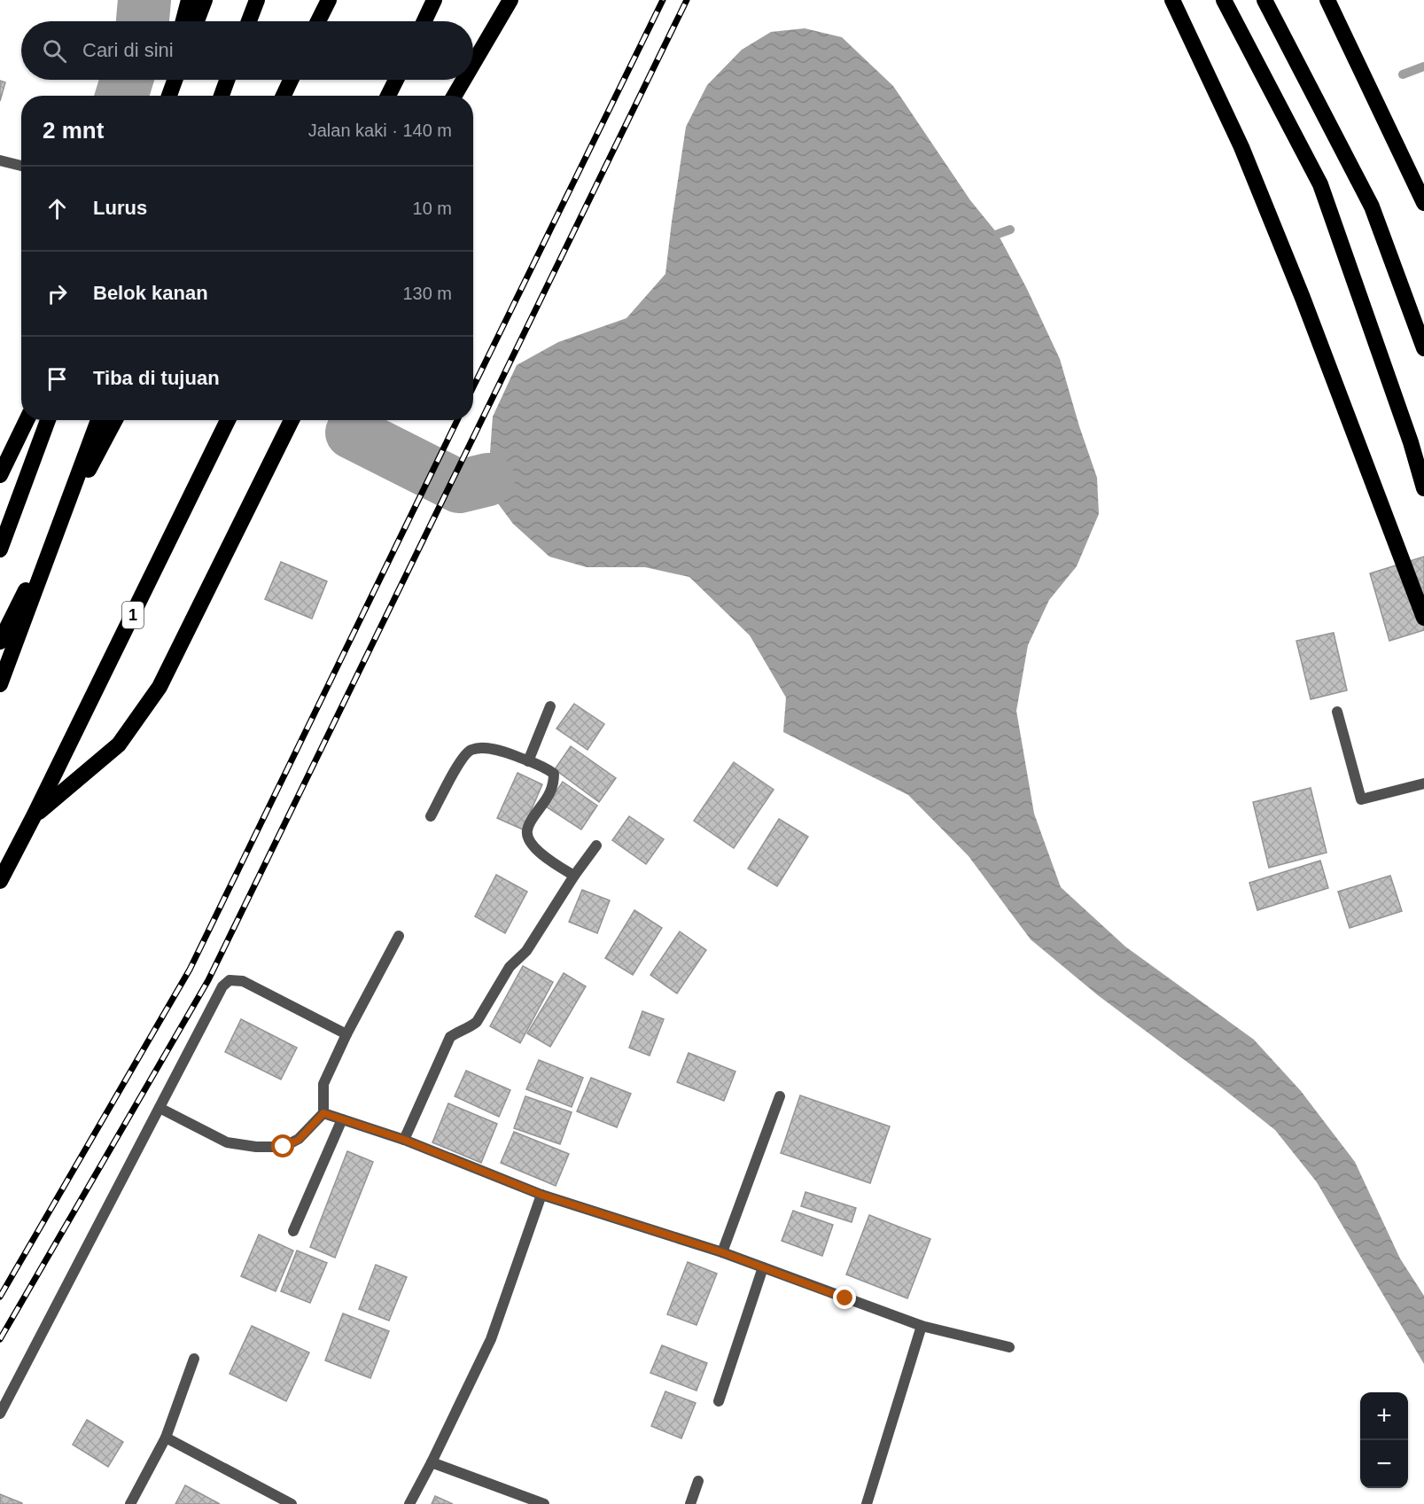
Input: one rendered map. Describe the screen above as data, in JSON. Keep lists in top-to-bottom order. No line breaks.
{"streets":{"highway":["1"]},"page":{"search":"Cari di sini","heading":["2 mnt","Jalan kaki · 140 m"],"list":[["Lurus","10 m"],["Belok kanan","130 m"],"Tiba di tujuan"],"map_buttons":["+","−"]}}
